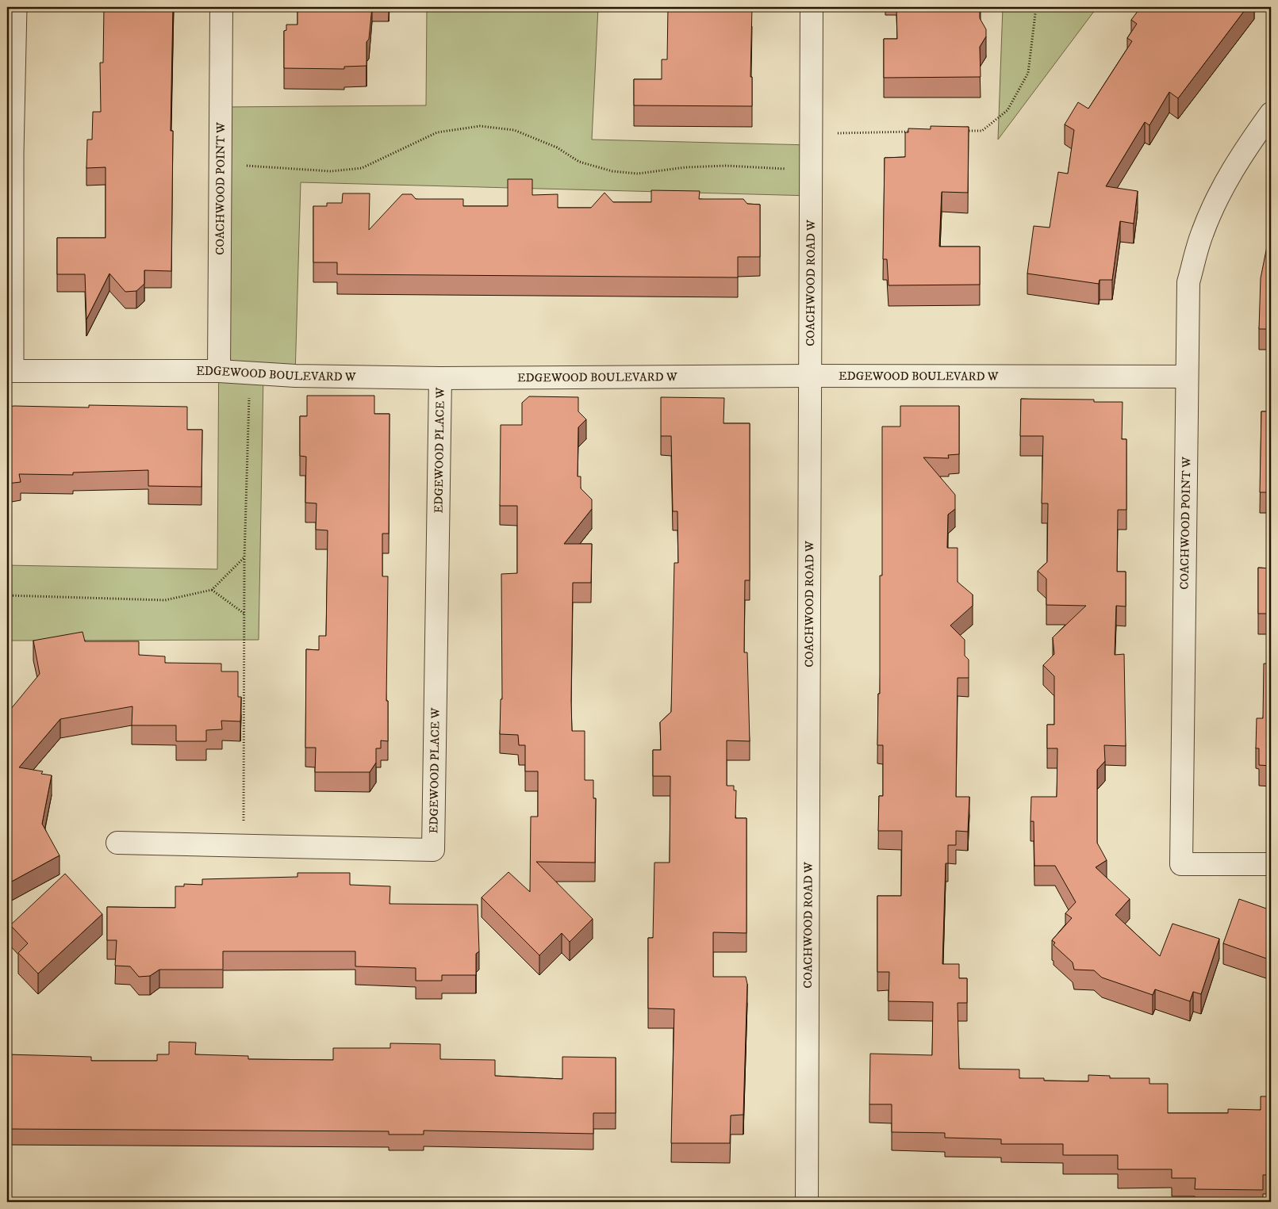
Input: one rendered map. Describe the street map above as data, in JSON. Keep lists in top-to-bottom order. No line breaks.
{"streets":{"street":["COACHWOOD POINT W","COACHWOOD ROAD W","EDGEWOOD BOULEVARD W","EDGEWOOD PLACE W"]},"crossings":[["COACHWOOD POINT W","EDGEWOOD BOULEVARD W"],["COACHWOOD ROAD W","EDGEWOOD BOULEVARD W"],["EDGEWOOD BOULEVARD W","EDGEWOOD PLACE W"]]}
